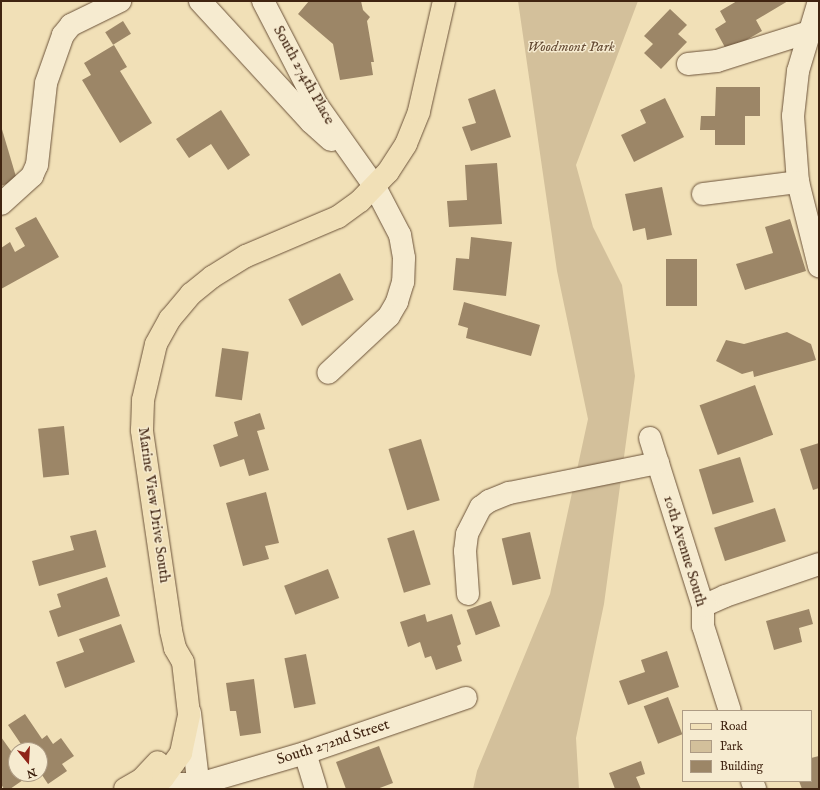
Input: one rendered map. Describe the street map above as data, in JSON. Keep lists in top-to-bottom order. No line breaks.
{"streets":{"main road":["Marine View Drive South"],"street":["South 274th Place","10th Avenue South","South 272nd Street"]},"crossings":[["South 274th Place","Marine View Drive South"]],"parks":["Woodmont Park"],"legend":["Road","Park","Building"],"north":"bottom"}
